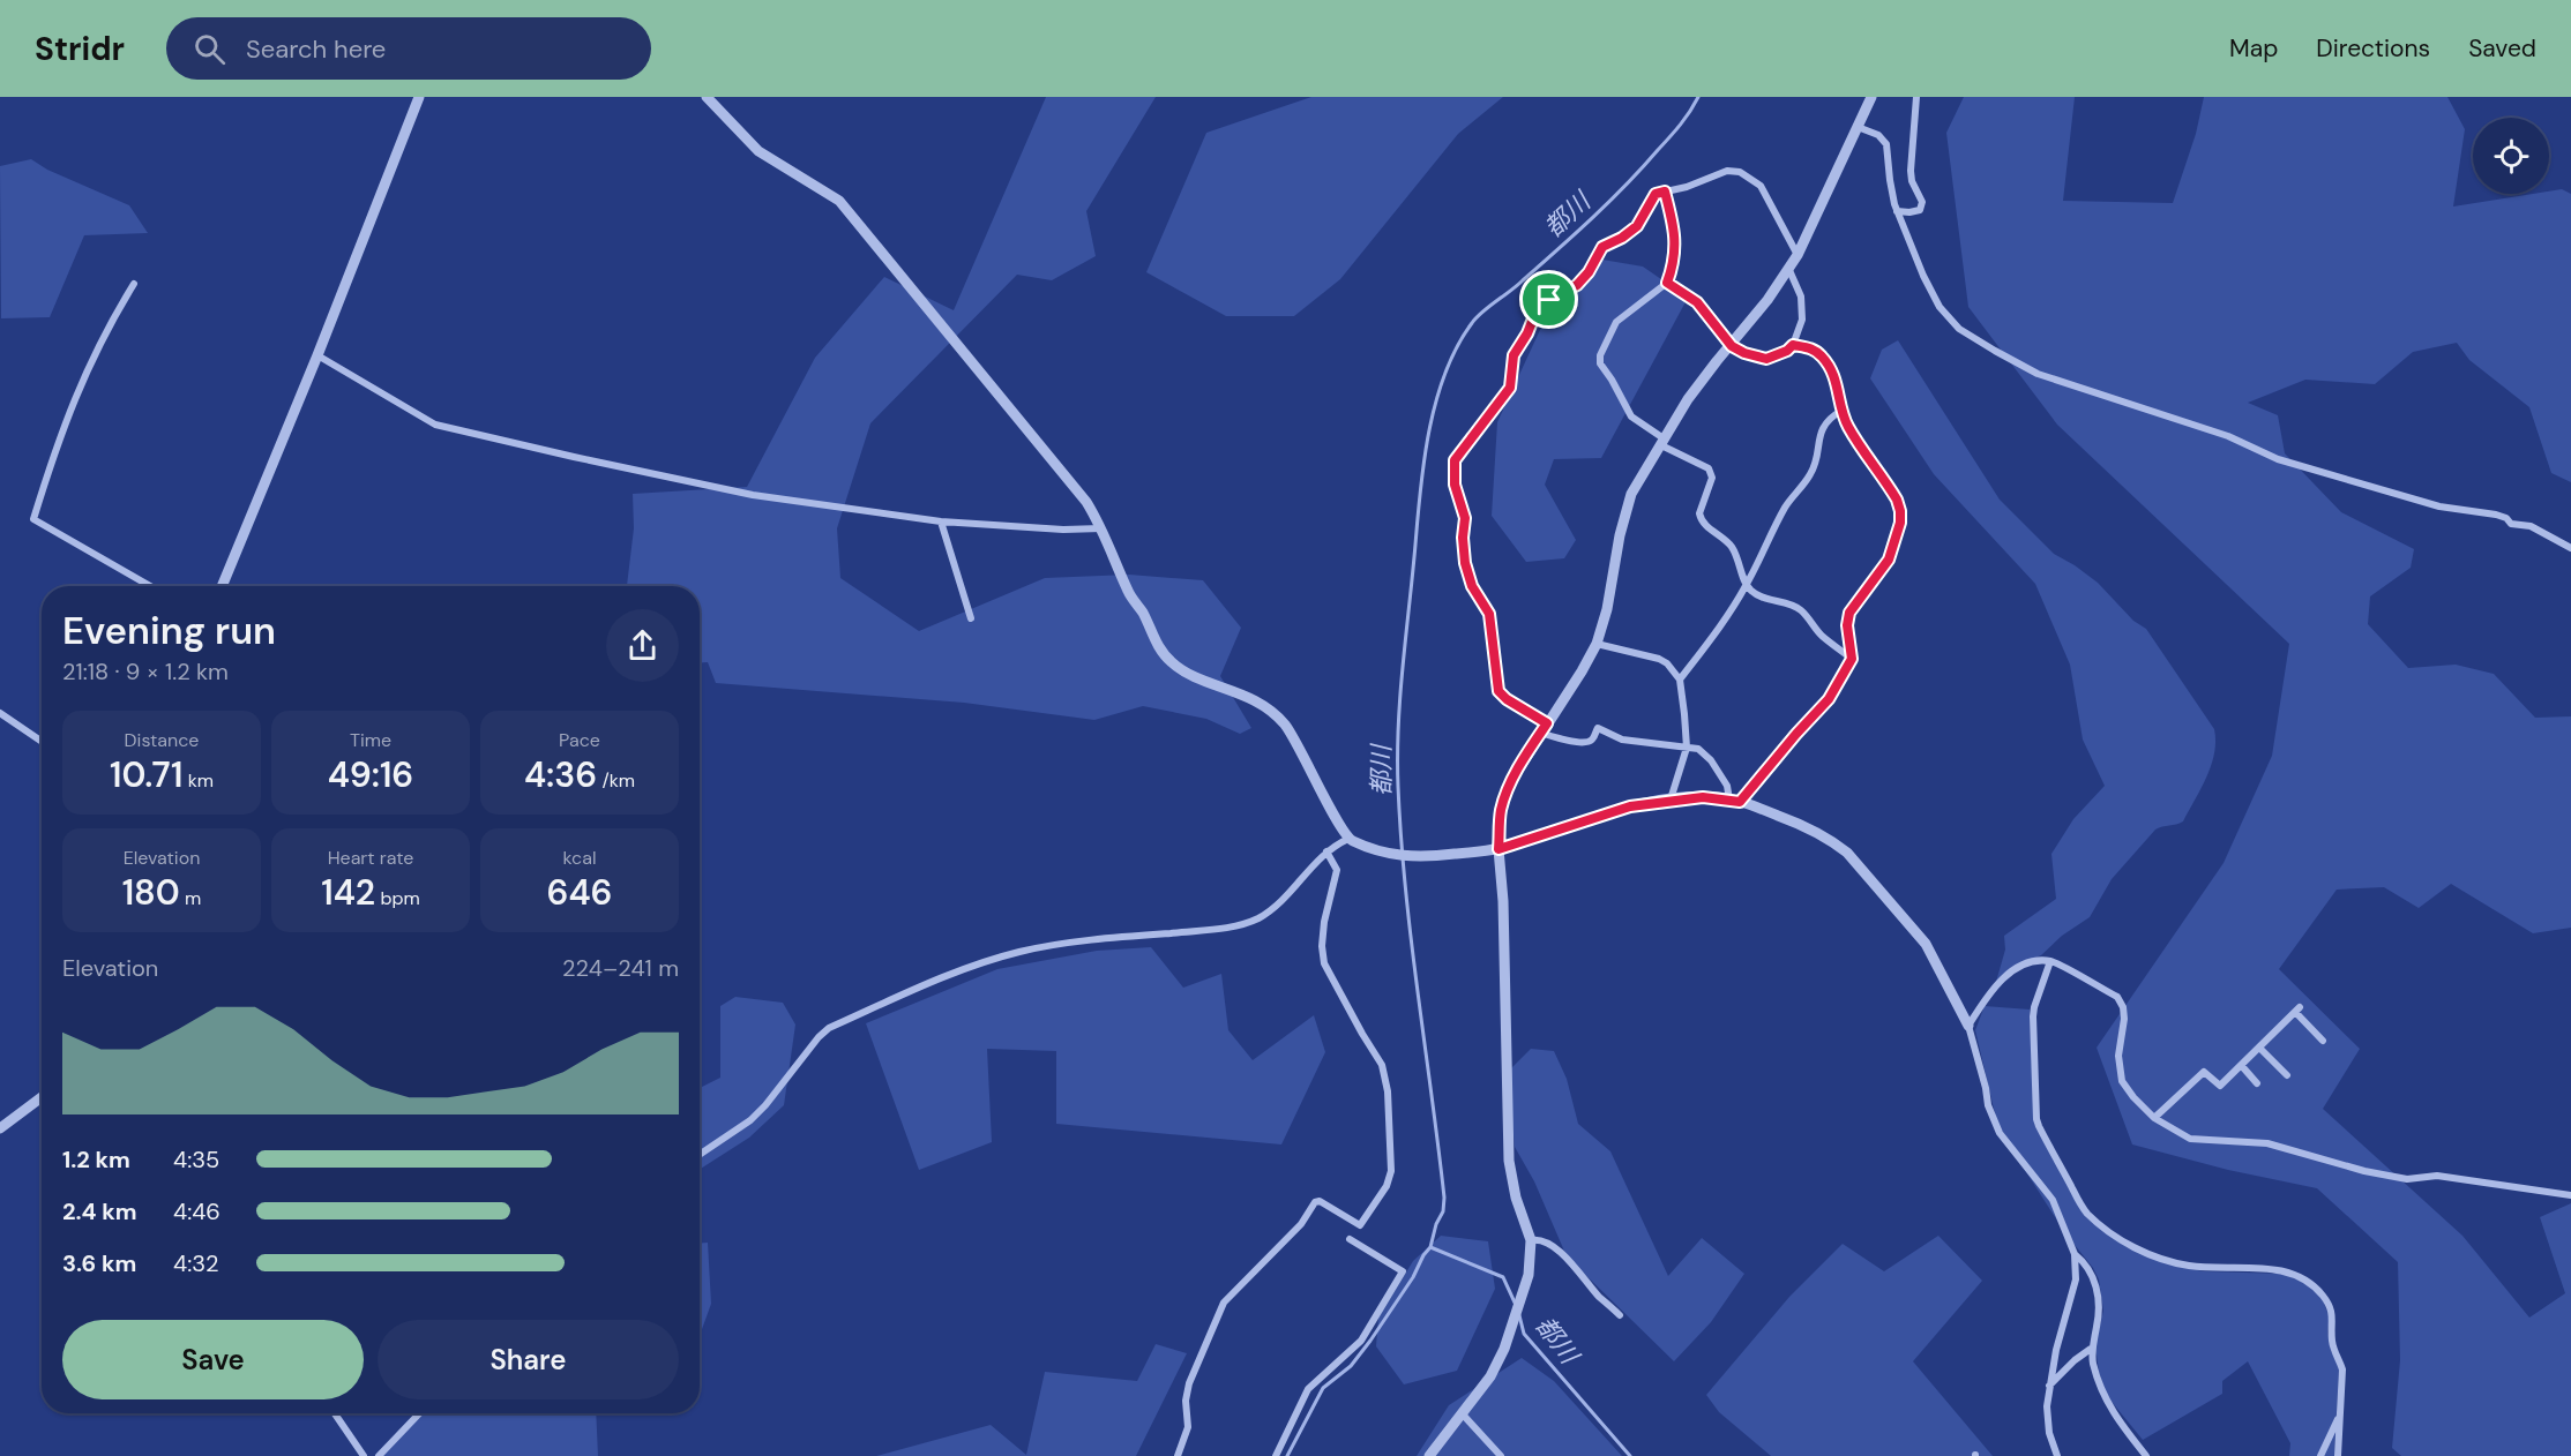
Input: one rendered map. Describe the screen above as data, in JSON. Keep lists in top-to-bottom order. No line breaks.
{"water":["都川"],"page":{"header":"Stridr","search":"Search here","nav":["Map","Directions","Saved"],"heading":["Evening run","21:18 · 9 × 1.2 km"],"stats":[["Distance","10.71 km"],["Time","49:16"],["Pace","4:36 /km"],["Elevation","180 m"],["Heart rate","142 bpm"],["kcal","646"]],"chart":["Elevation","224–241 m"],"list":[{"name":"1.2 km","note":"4:35"},{"name":"2.4 km","note":"4:46"},{"name":"3.6 km","note":"4:32"}],"buttons":["Save","Share"]}}
